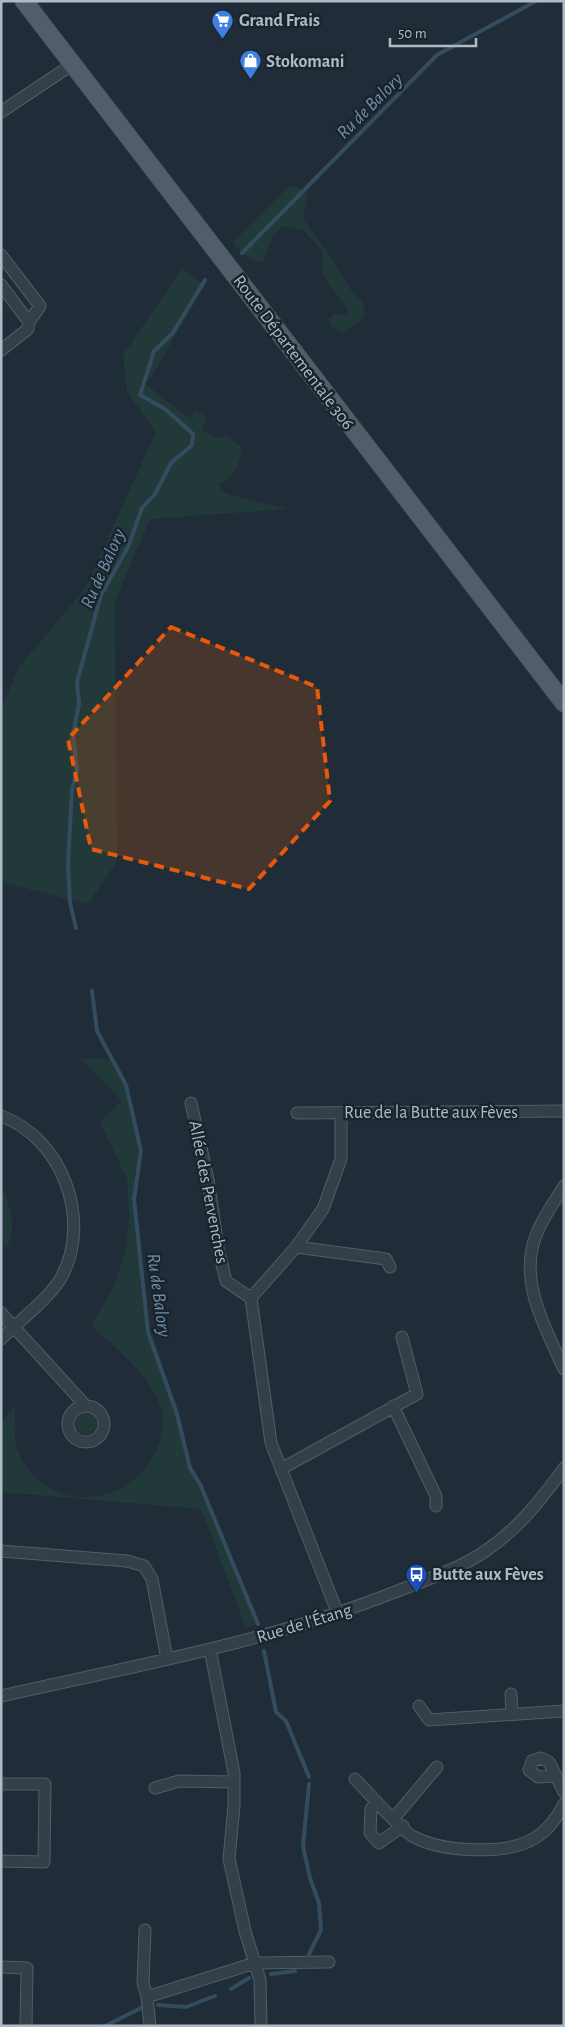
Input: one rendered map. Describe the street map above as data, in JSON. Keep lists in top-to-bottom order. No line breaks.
{"streets":{"main road":["Route Départementale 306"],"street":["Rue de la Butte aux Fèves","Allée des Pervenches","Rue de l'Étang"]},"water":["Ru de Balory"],"places":{"supermarket":["Grand Frais"],"shop":["Stokomani"],"bus stop":["Butte aux Fèves"]},"scale_bar":"50 m"}
